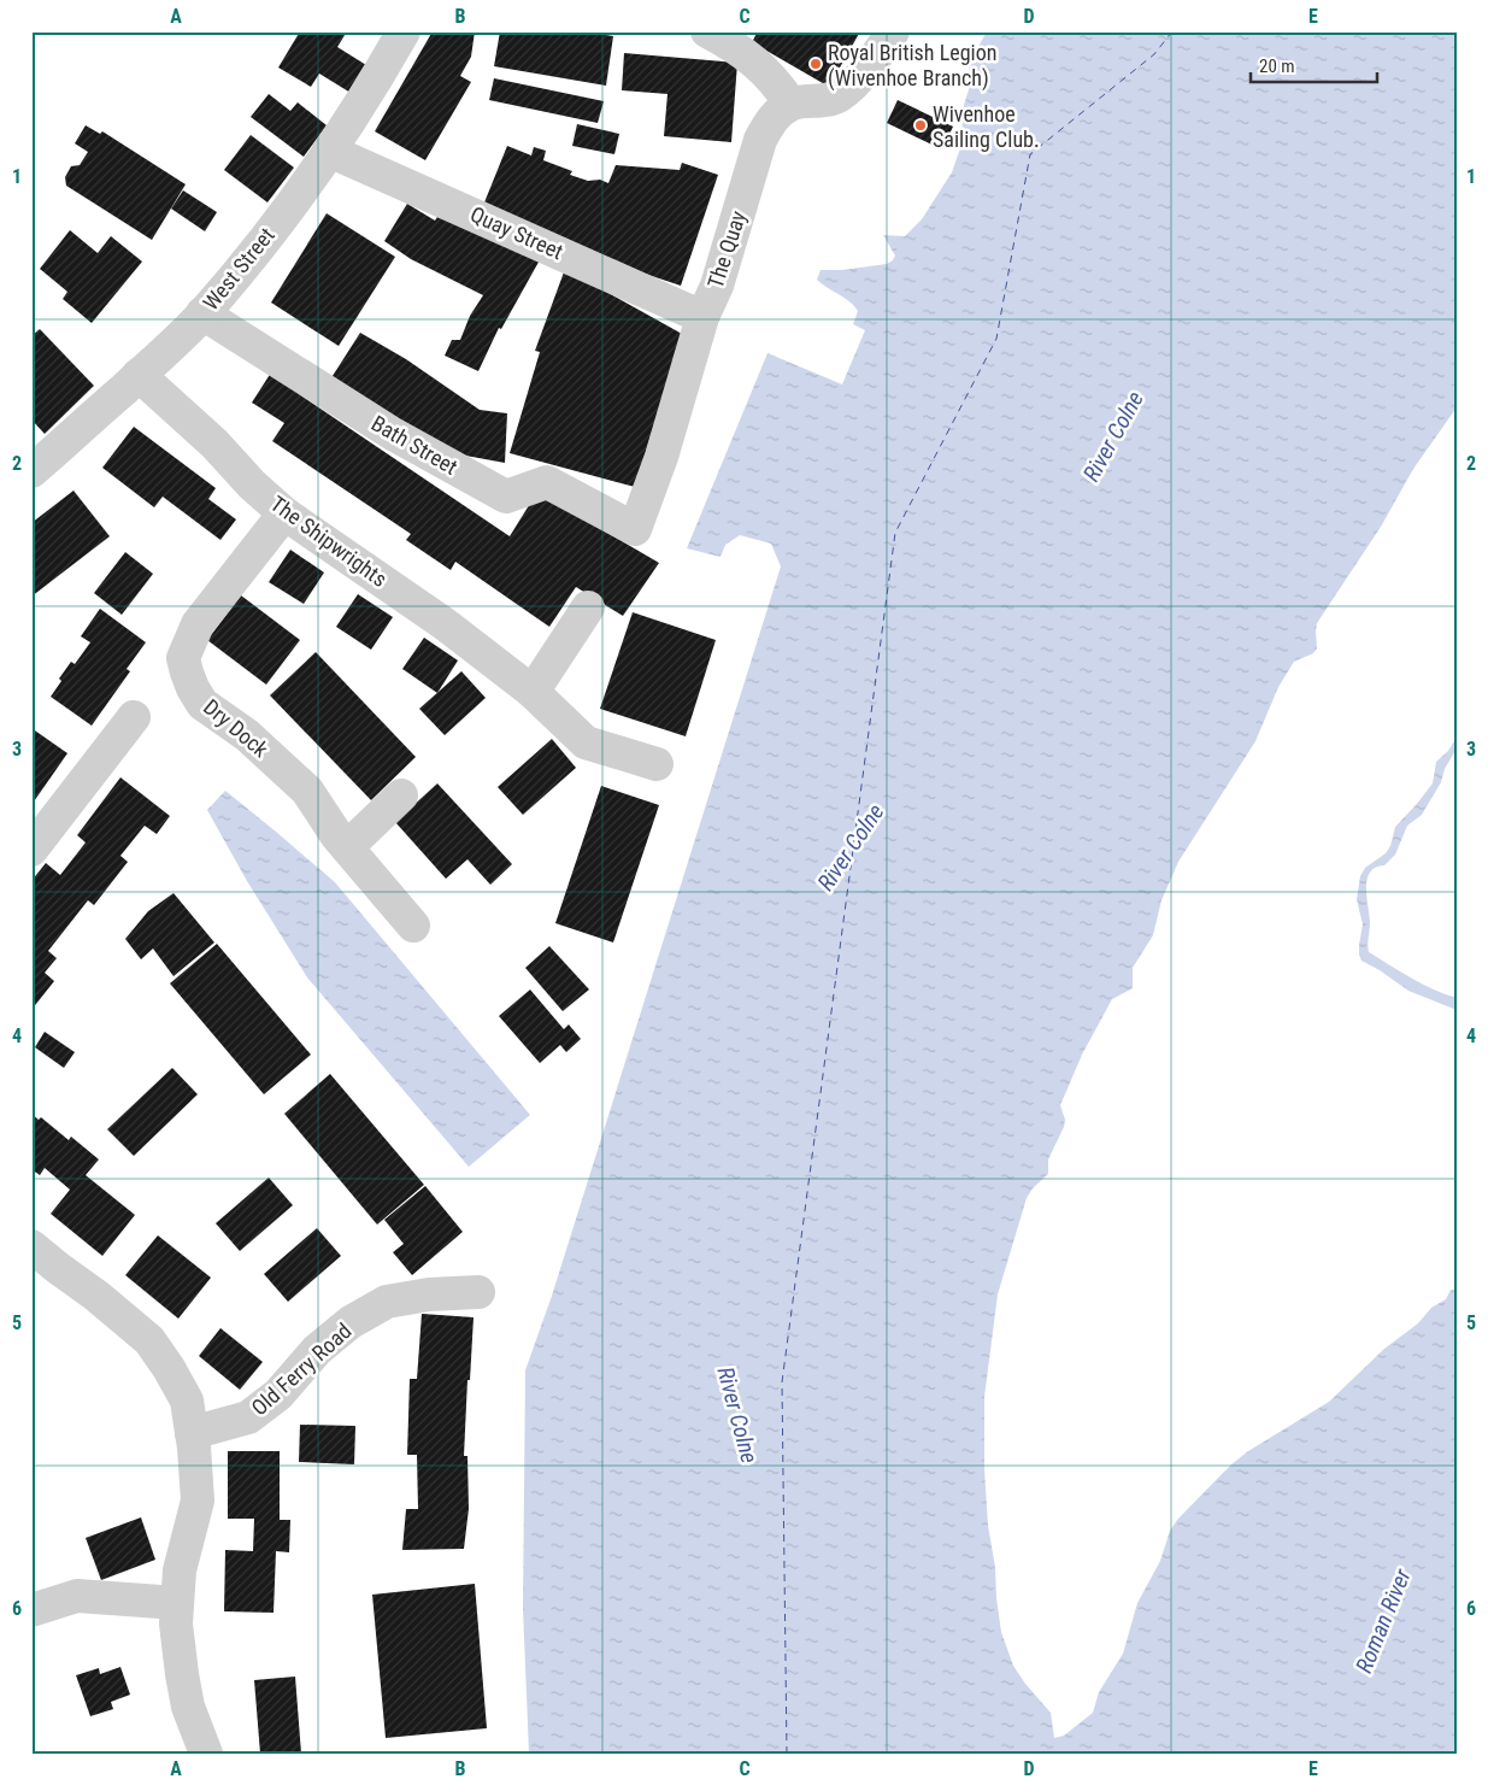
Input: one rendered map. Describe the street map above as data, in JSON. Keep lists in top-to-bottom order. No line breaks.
{"streets":{"street":["Quay Street","The Quay","West Street","Bath Street","The Shipwrights","Dry Dock","Old Ferry Road"]},"crossings":[["Quay Street","The Quay"],["Quay Street","West Street"],["The Quay","Bath Street"],["West Street","Bath Street"],["West Street","The Shipwrights"],["The Shipwrights","Dry Dock"]],"water":["River Colne","Roman River"],"places":["Royal British Legion (Wivenhoe Branch)","Wivenhoe Sailing Club."],"scale_bar":"20 m","grid":{"columns":["A","B","C","D","E"],"rows":["1","2","3","4","5","6"]}}
